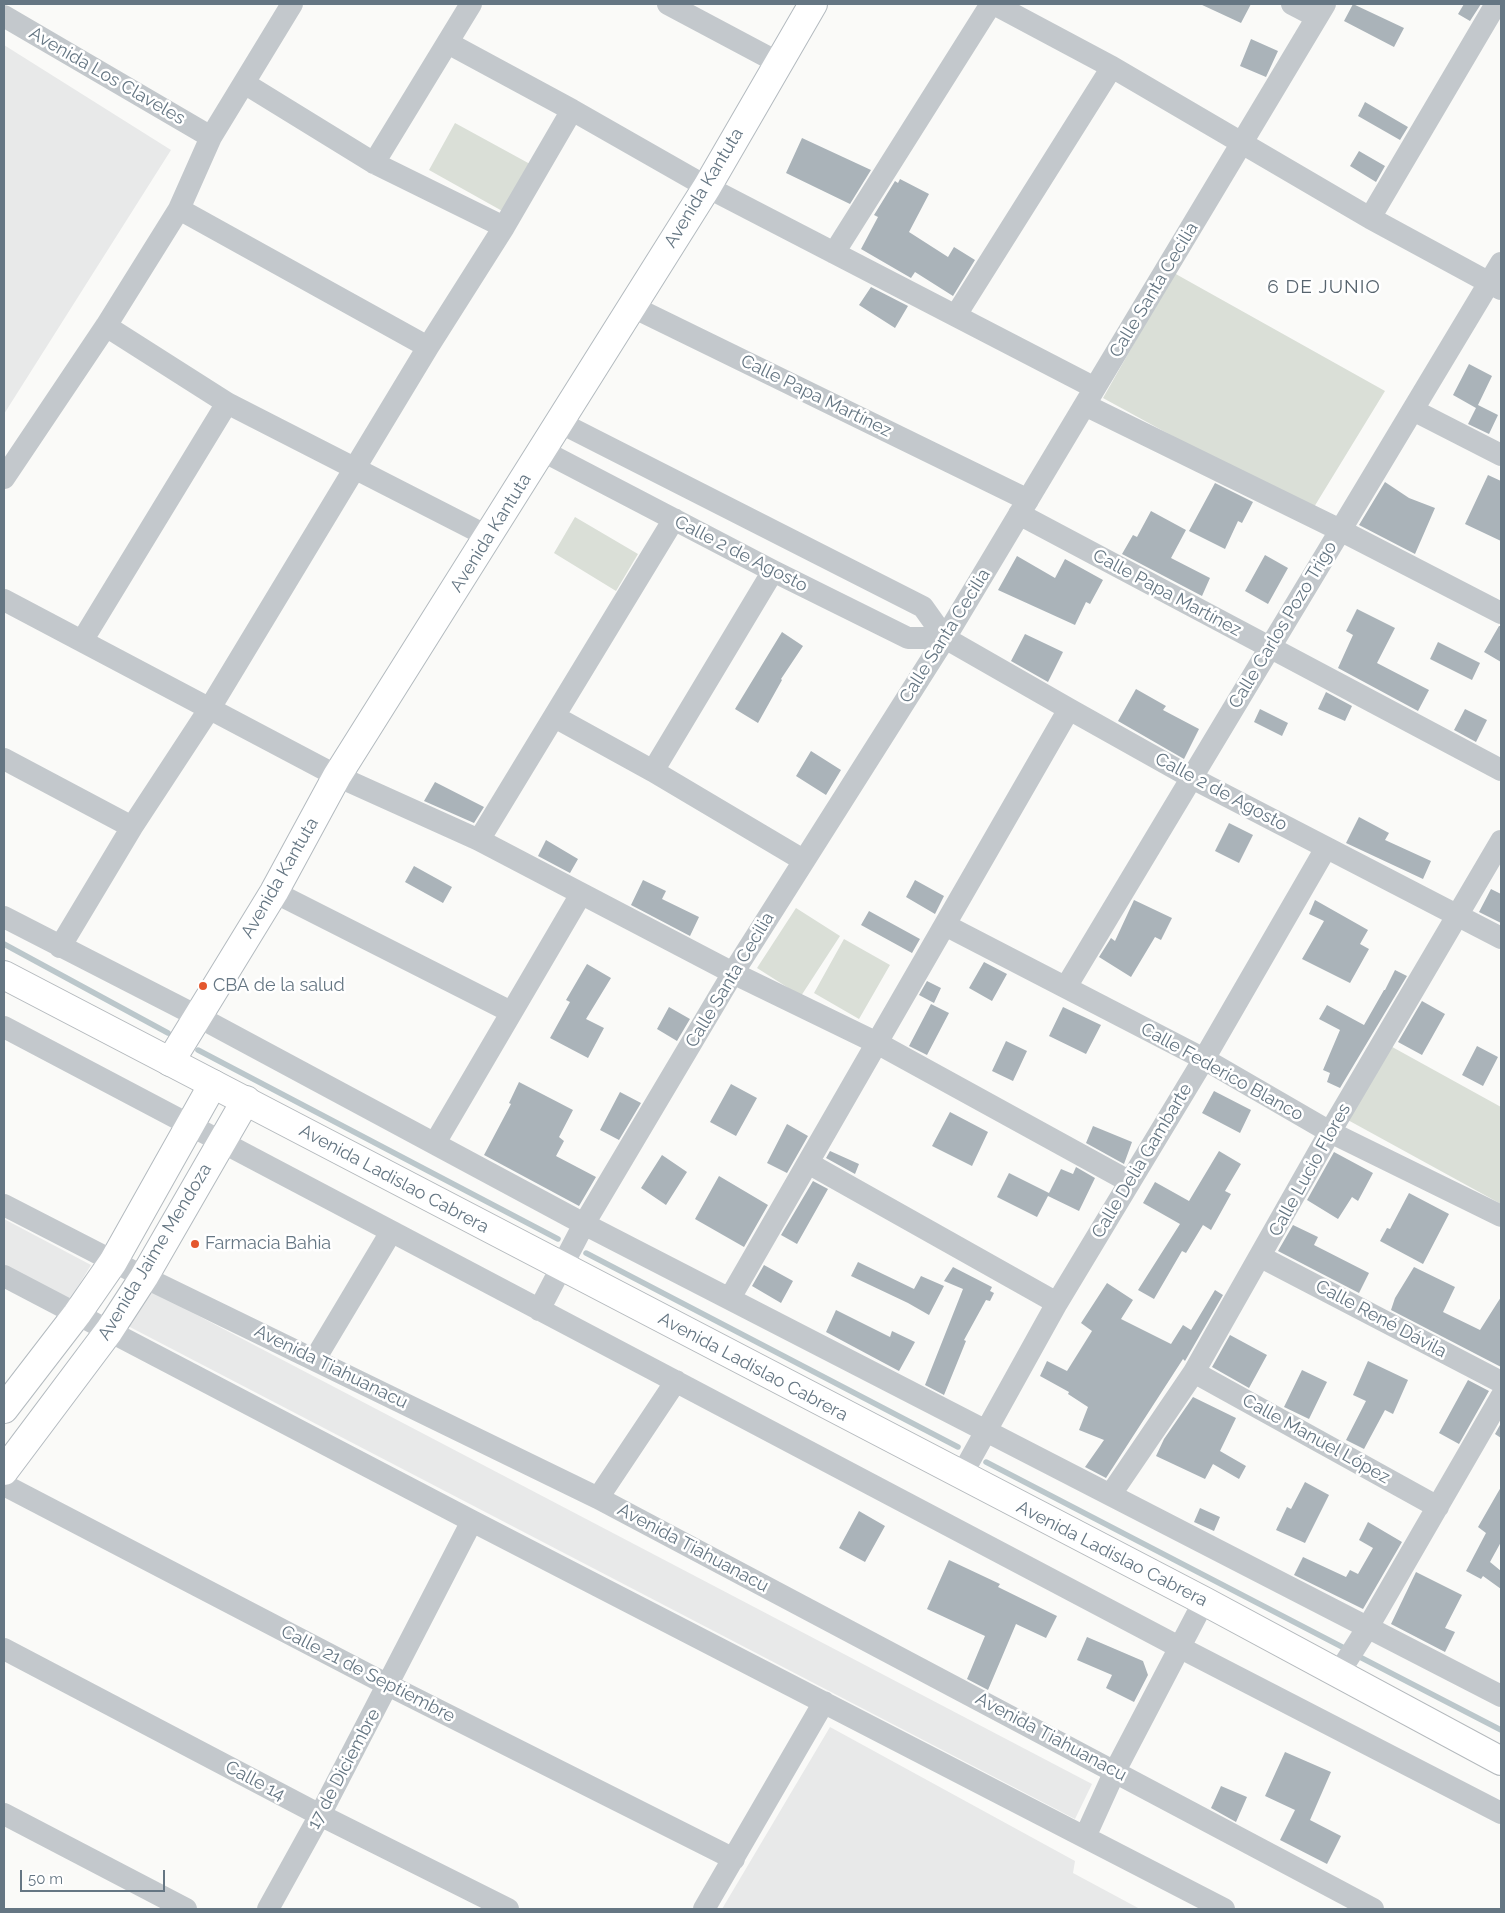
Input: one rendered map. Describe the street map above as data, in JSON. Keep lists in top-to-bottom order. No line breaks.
{"streets":{"main road":["Avenida Kantuta","Avenida Ladislao Cabrera","Avenida Jaime Mendoza"],"street":["Avenida Los Claveles","Calle Santa Cecilia","Calle Papa Martínez","Calle 2 de Agosto","Calle Carlos Pozo Trigo","Calle Federico Blanco","Calle Delia Gambarte","Calle Lucio Flores","Calle René Dávila","Avenida Tiahuanacu","Calle Manuel López","Calle 21 de Septiembre","17 de Diciembre","Calle 14"]},"crossings":[["Avenida Kantuta","Calle Papa Martínez"],["Avenida Kantuta","Calle 2 de Agosto"],["Avenida Kantuta","Avenida Ladislao Cabrera"],["Calle Santa Cecilia","Calle Papa Martínez"],["Calle Santa Cecilia","Calle 2 de Agosto"],["Calle Santa Cecilia","Avenida Ladislao Cabrera"],["Calle Papa Martínez","Calle Carlos Pozo Trigo"],["Calle 2 de Agosto","Calle Carlos Pozo Trigo"],["Calle 2 de Agosto","Calle Delia Gambarte"],["Calle 2 de Agosto","Calle Lucio Flores"],["Calle Carlos Pozo Trigo","Calle Federico Blanco"],["Calle Federico Blanco","Calle Delia Gambarte"],["Calle Federico Blanco","Calle Lucio Flores"],["Calle Delia Gambarte","Avenida Ladislao Cabrera"],["Calle Lucio Flores","Calle René Dávila"],["Calle Lucio Flores","Calle Manuel López"],["Avenida Ladislao Cabrera","Avenida Jaime Mendoza"],["Avenida Jaime Mendoza","Avenida Tiahuanacu"],["Calle 21 de Septiembre","17 de Diciembre"],["17 de Diciembre","Calle 14"]],"districts":["6 DE JUNIO"],"places":["CBA de la salud","Farmacia Bahia"],"scale_bar":"50 m"}
